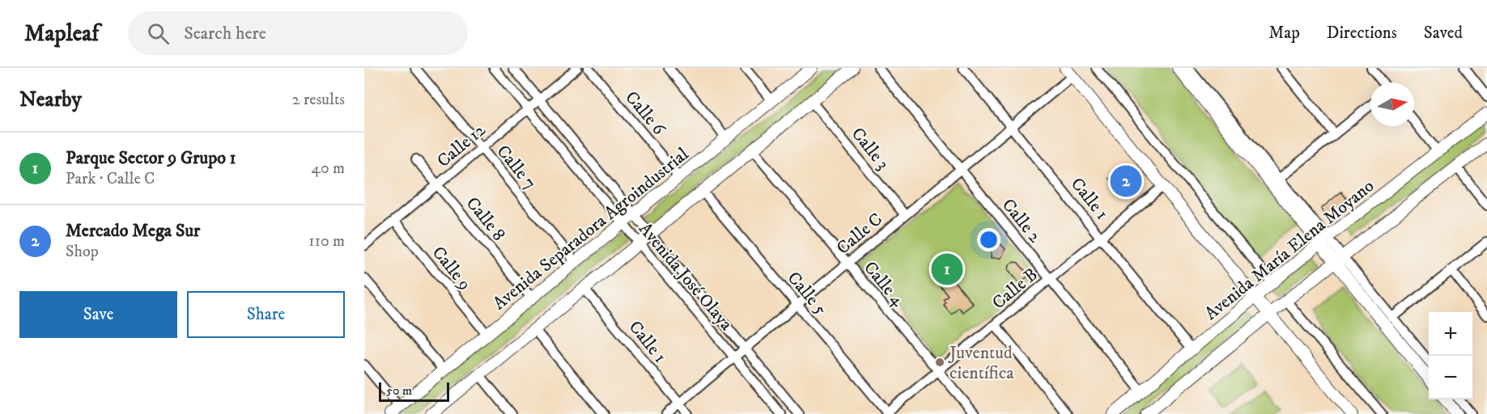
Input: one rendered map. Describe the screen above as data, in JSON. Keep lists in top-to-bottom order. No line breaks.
{"streets":{"street":["Calle 6","Calle 12","Calle 3","Calle 7","Calle 1","Calle 8","Calle 2","Avenida Separadora Agroindustrial","Calle C","Avenida María Elena Moyano","Calle 9","Avenida José Olaya","Calle 4","Calle B","Calle 5"]},"crossings":[["Calle 6","Avenida Separadora Agroindustrial"],["Calle 12","Calle 7"],["Calle 12","Calle 8"],["Calle 12","Calle 9"],["Calle 12","Avenida José Olaya"],["Calle 3","Calle C"],["Calle 7","Avenida Separadora Agroindustrial"],["Calle 1","Calle C"],["Calle 1","Avenida María Elena Moyano"],["Calle 1","Calle B"],["Calle 8","Avenida Separadora Agroindustrial"],["Calle 2","Calle C"],["Calle 2","Avenida María Elena Moyano"],["Calle 2","Calle B"],["Avenida Separadora Agroindustrial","Calle 9"],["Avenida Separadora Agroindustrial","Avenida José Olaya"],["Calle C","Avenida José Olaya"],["Calle C","Calle 4"],["Calle C","Calle 5"],["Calle 4","Calle B"],["Calle B","Calle 5"]],"places":["Juventud científica"],"scale_bar":"50 m","north":"right","page":{"header":"Mapleaf","search":"Search here","nav":["Map","Directions","Saved"],"heading":["Nearby","2 results"],"list":[{"mark":"1","name":"Parque Sector 9 Grupo 1","note":"Park · Calle C","value":"40 m"},{"mark":"2","name":"Mercado Mega Sur","note":"Shop","value":"110 m"}],"pins":["2","1"],"buttons":["Save","Share"],"map_buttons":["+","−"],"scale":"50 m"}}
